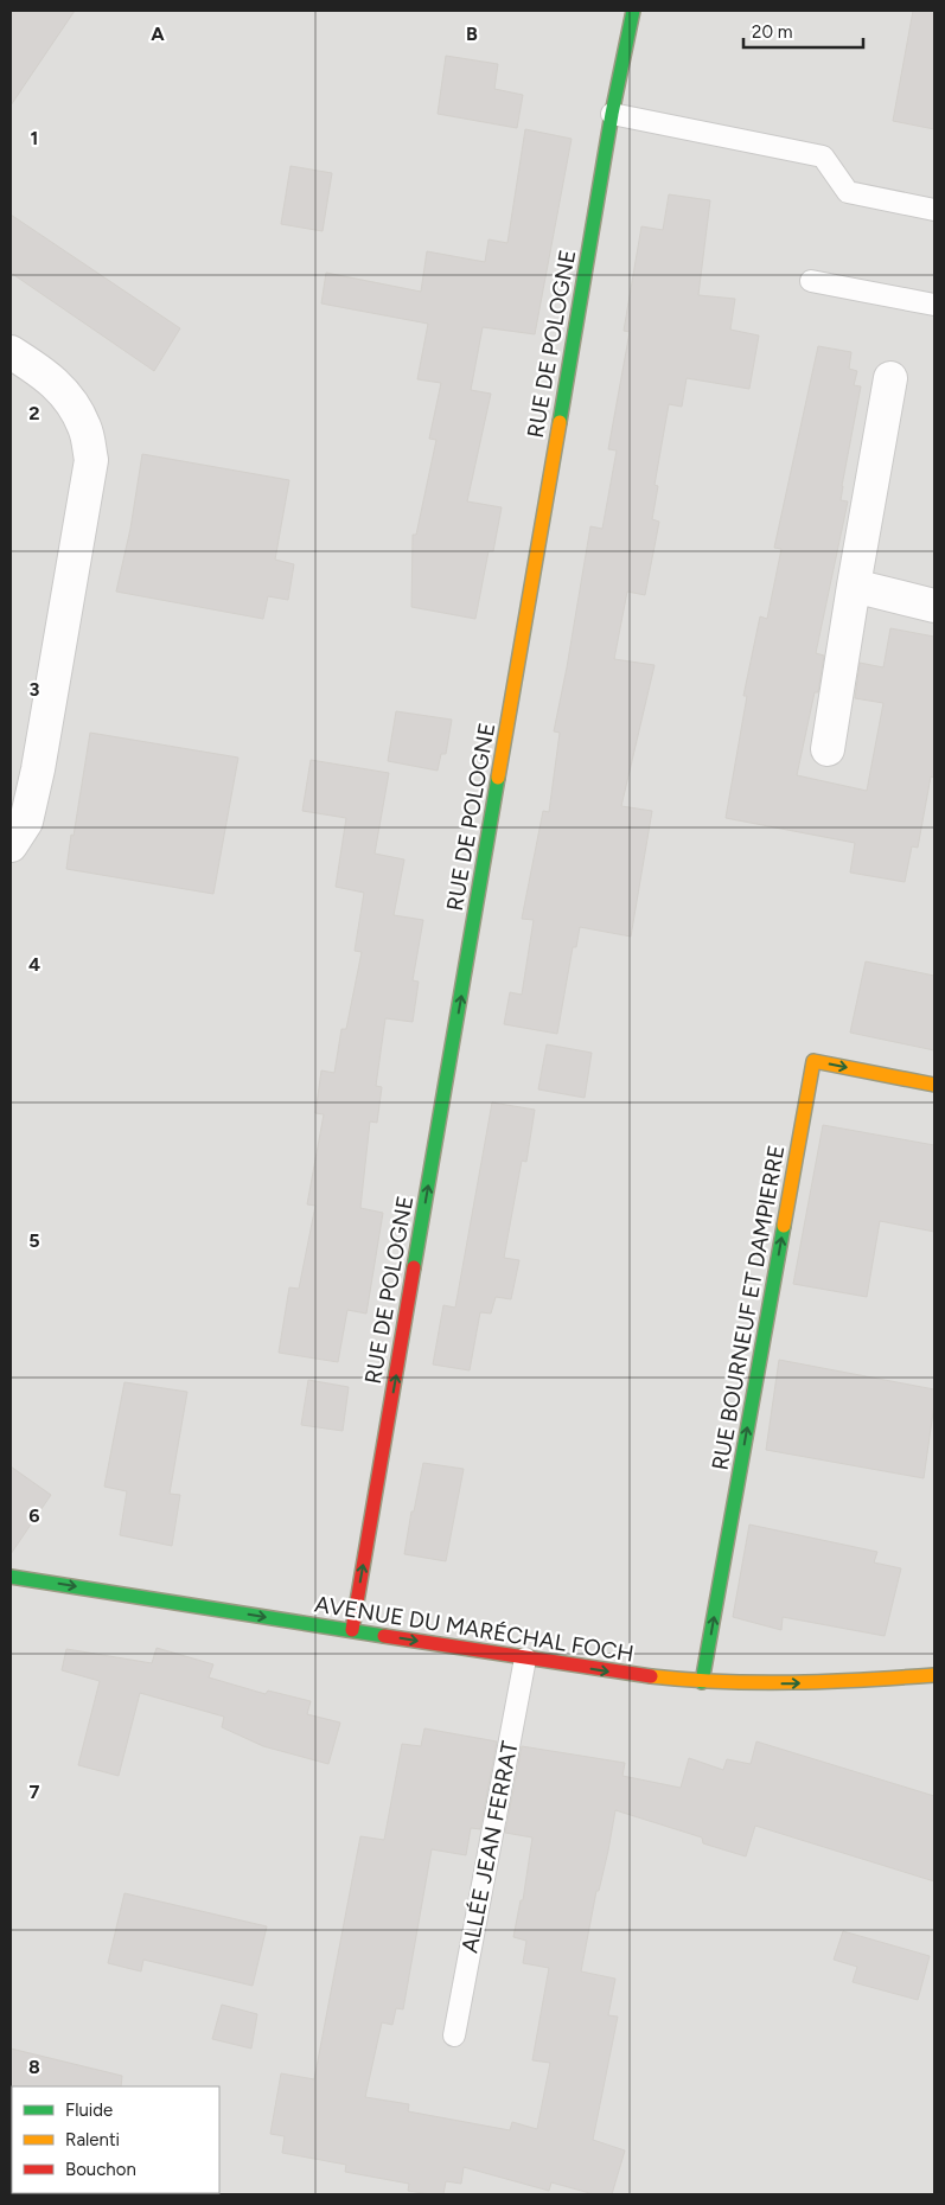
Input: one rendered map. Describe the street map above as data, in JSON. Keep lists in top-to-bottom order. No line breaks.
{"streets":{"street":["RUE DE POLOGNE","RUE BOURNEUF ET DAMPIERRE","AVENUE DU MARÉCHAL FOCH"],"lane":["ALLÉE JEAN FERRAT"]},"crossings":[["RUE DE POLOGNE","AVENUE DU MARÉCHAL FOCH"],["RUE BOURNEUF ET DAMPIERRE","AVENUE DU MARÉCHAL FOCH"],["AVENUE DU MARÉCHAL FOCH","ALLÉE JEAN FERRAT"]],"one_way":["RUE DE POLOGNE","RUE BOURNEUF ET DAMPIERRE","AVENUE DU MARÉCHAL FOCH"],"legend":["Fluide","Ralenti","Bouchon"],"scale_bar":"20 m","grid":{"columns":["A","B"],"rows":["1","2","3","4","5","6","7","8"]}}
